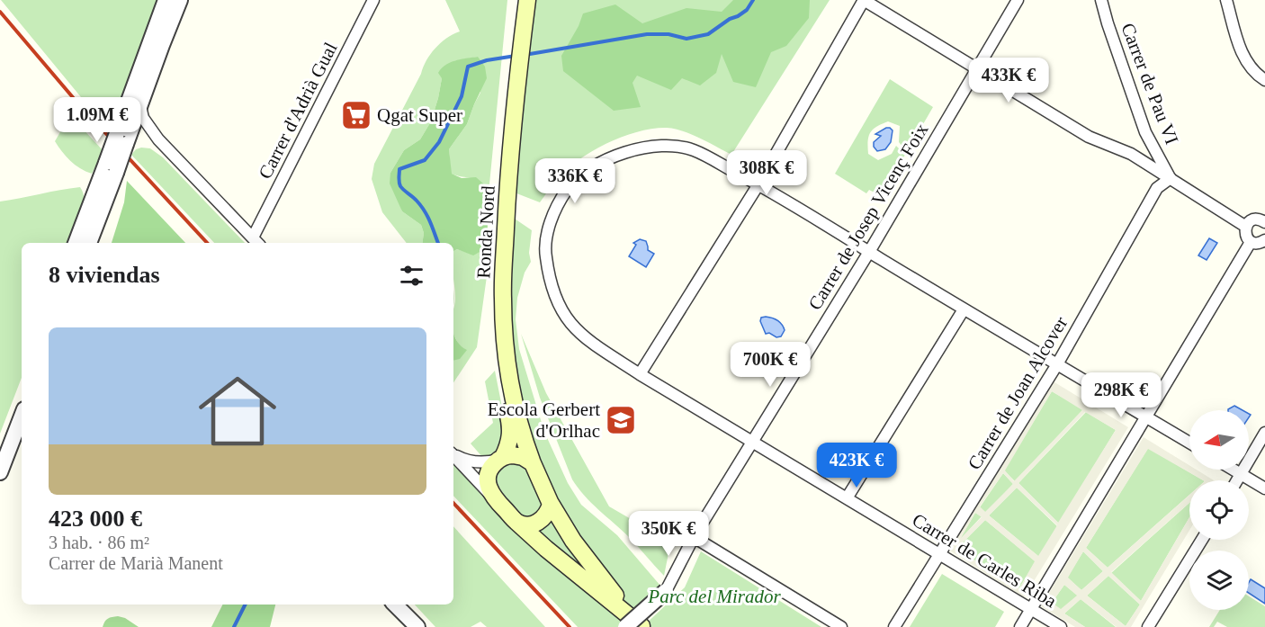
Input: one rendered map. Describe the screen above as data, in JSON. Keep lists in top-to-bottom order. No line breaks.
{"streets":{"main road":["Ronda Nord"],"street":["Carrer de Pau VI","Carrer d'Adrià Gual","Carrer de Josep Vicenç Foix","Carrer de Joan Alcover","Carrer de Carles Riba"]},"crossings":[["Carrer de Pau VI","Carrer de Joan Alcover"],["Carrer de Josep Vicenç Foix","Carrer de Carles Riba"],["Carrer de Joan Alcover","Carrer de Carles Riba"]],"parks":["Parc del Mirador"],"places":{"supermarket":["Qgat Super"],"school or university":["Escola Gerbert d'Orlhac"]},"north":"left","page":{"price":["433K €","1.09M €","308K €","336K €","700K €","298K €","423K €","350K €"],"heading":"8 viviendas","list":[{"name":"423 000 €","note":"3 hab. · 86 m² · Carrer de Marià Manent"}]}}
